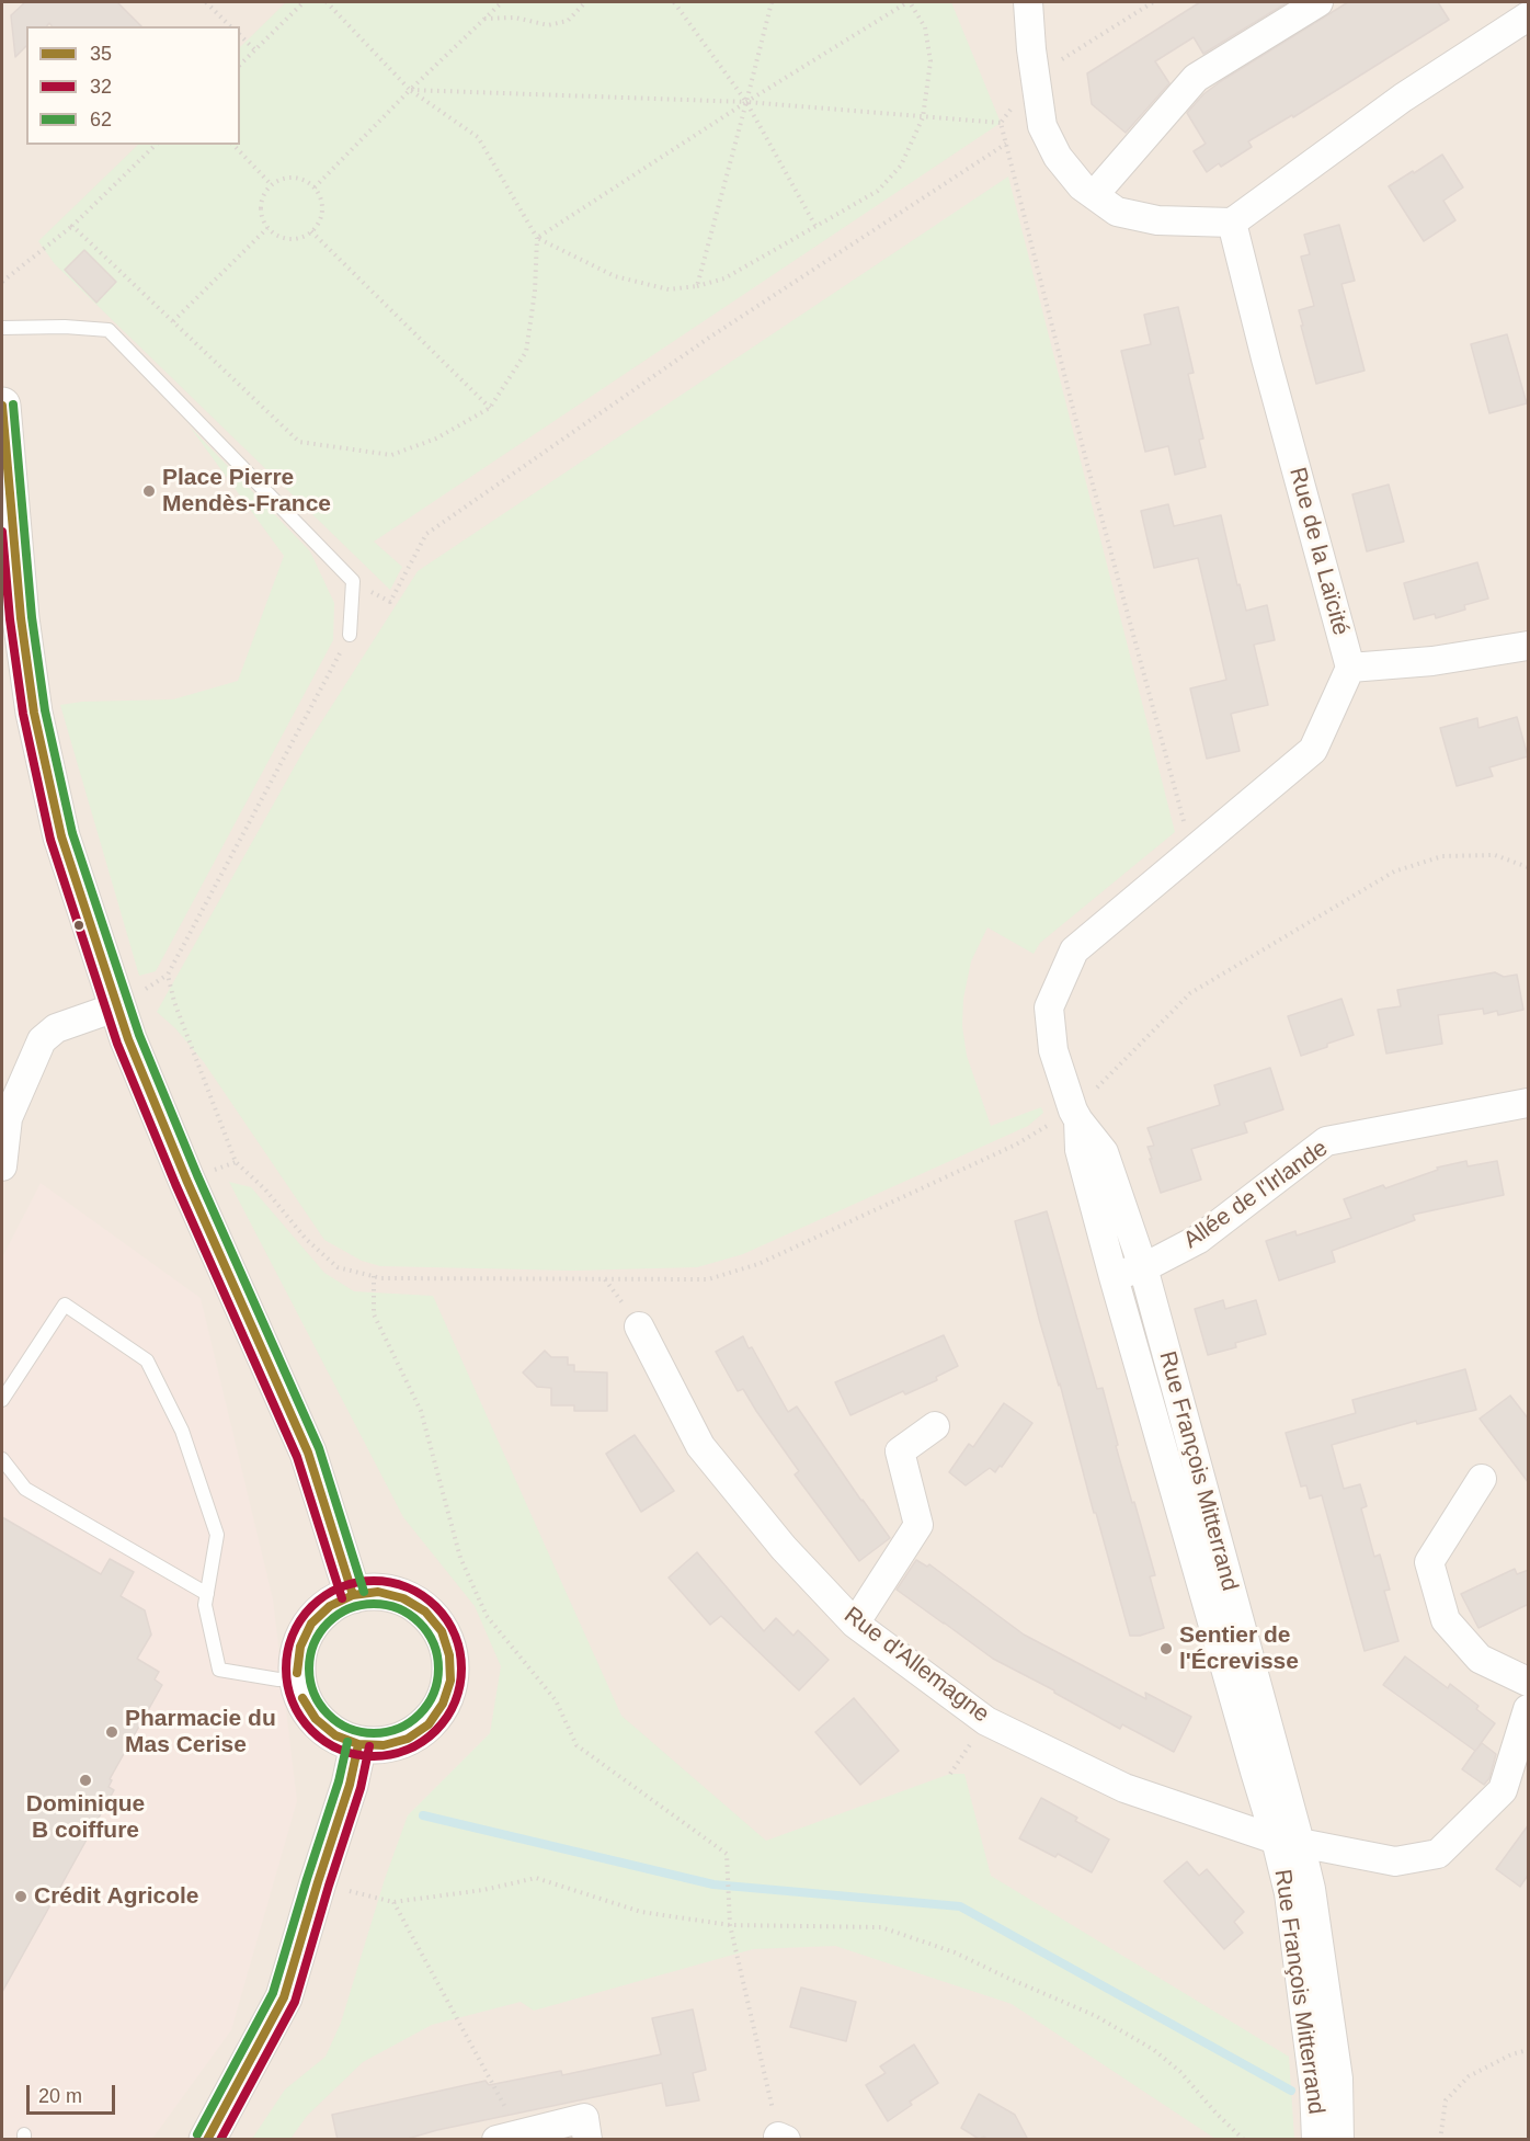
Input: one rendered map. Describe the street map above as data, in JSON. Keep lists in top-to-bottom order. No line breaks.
{"streets":{"street":["Rue de la Laïcité","Allée de l'Irlande","Rue François Mitterrand","Rue d'Allemagne"]},"crossings":[["Rue de la Laïcité","Rue François Mitterrand"],["Allée de l'Irlande","Rue François Mitterrand"],["Rue François Mitterrand","Rue d'Allemagne"]],"places":["Place Pierre Mendès-France","Sentier de l'Écrevisse","Pharmacie du Mas Cerise","Dominique B coiffure","Crédit Agricole"],"lines":["transit line 62","transit line 35","transit line 32"],"legend":["35","32","62"],"scale_bar":"20 m"}
